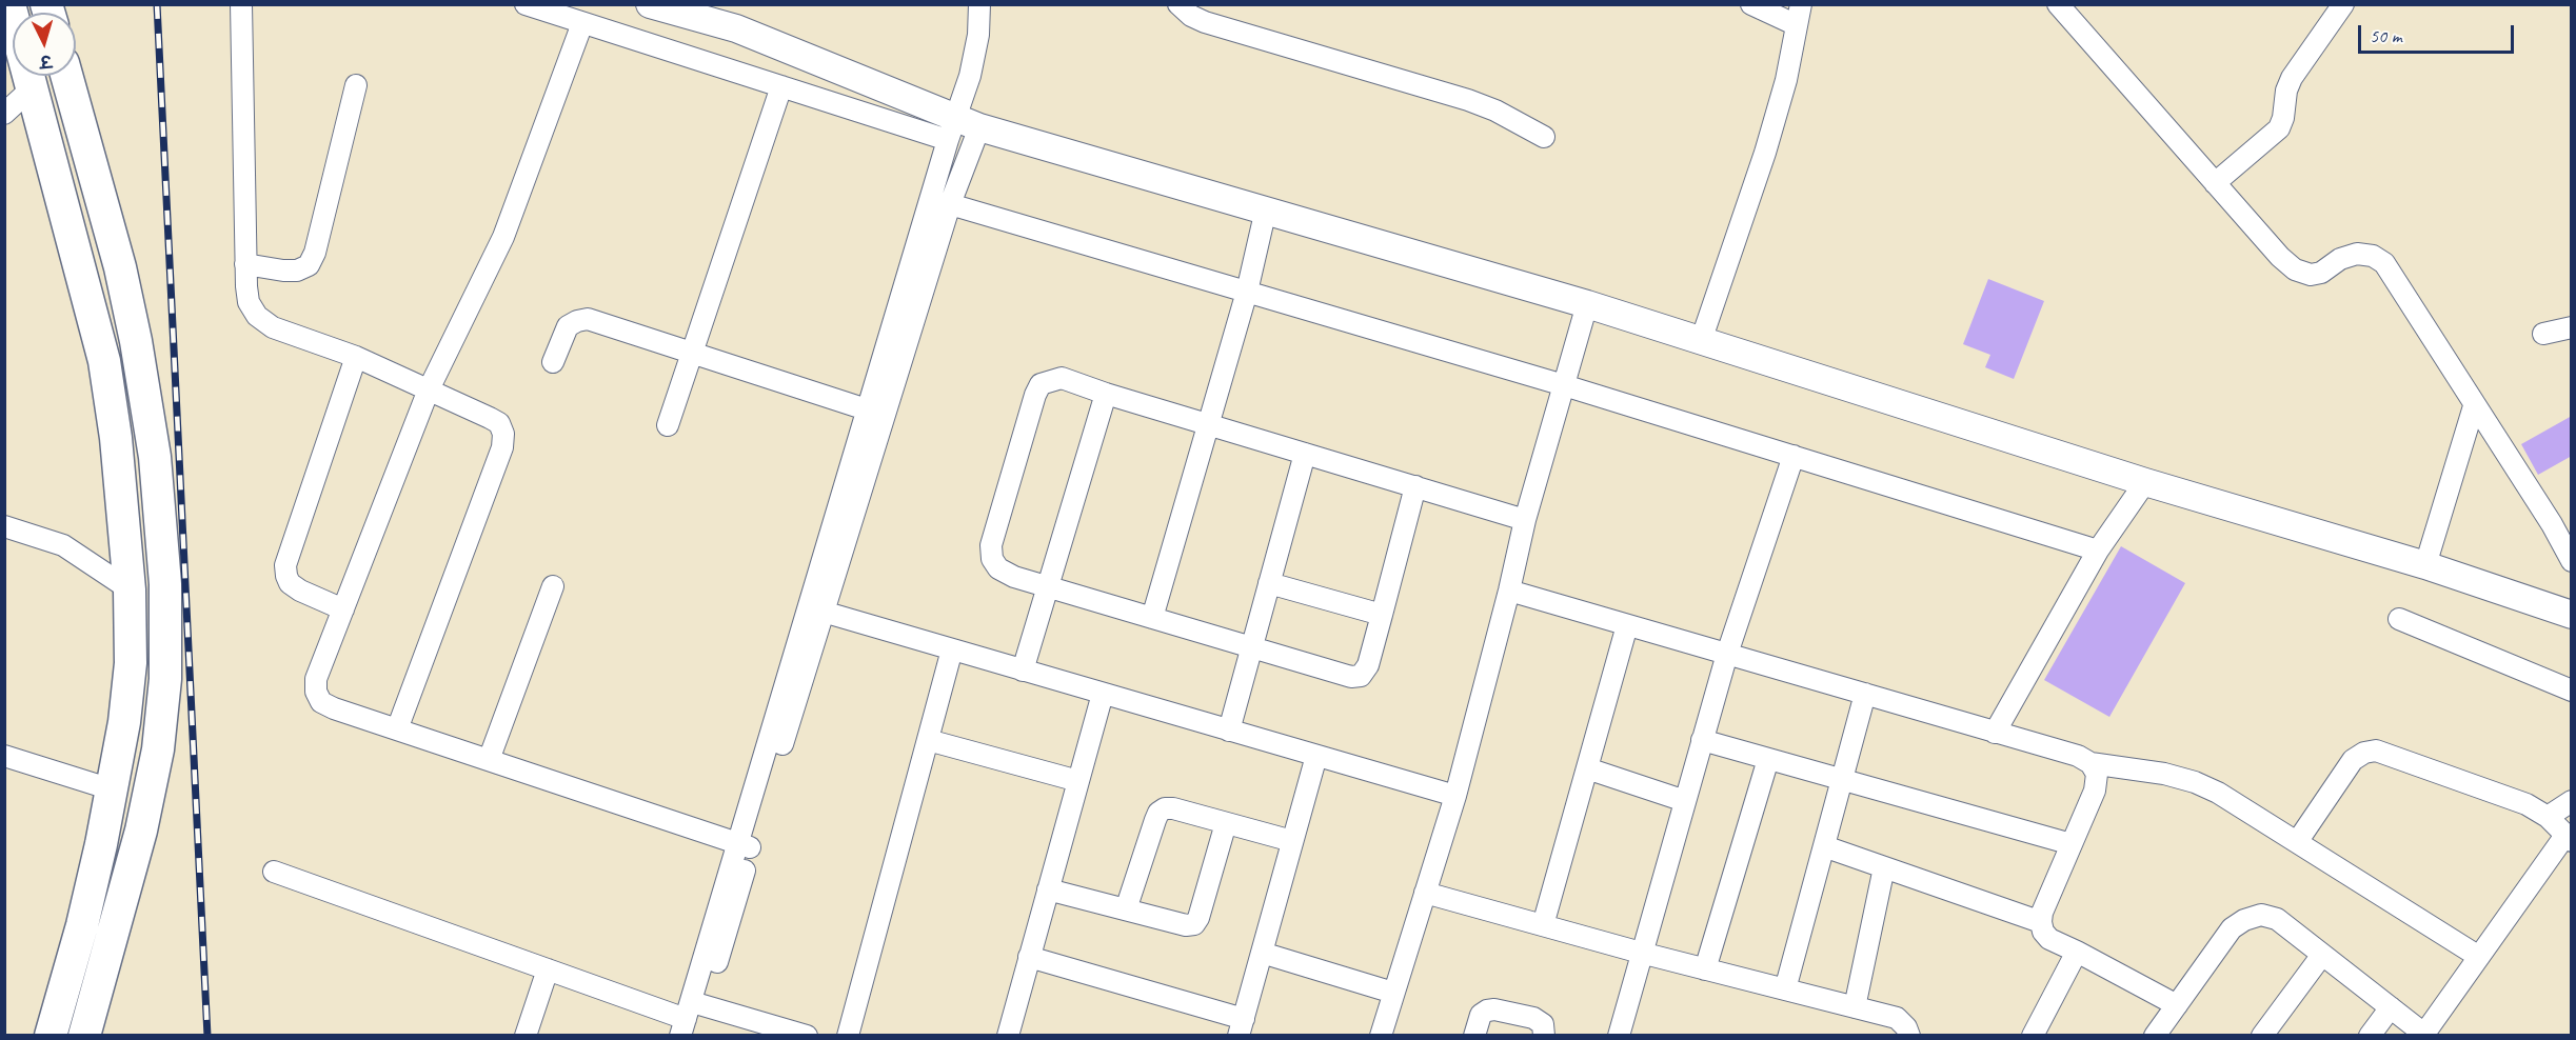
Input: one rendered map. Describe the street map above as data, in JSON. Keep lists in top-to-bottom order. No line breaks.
{"scale_bar":"50 m","north":"bottom"}
